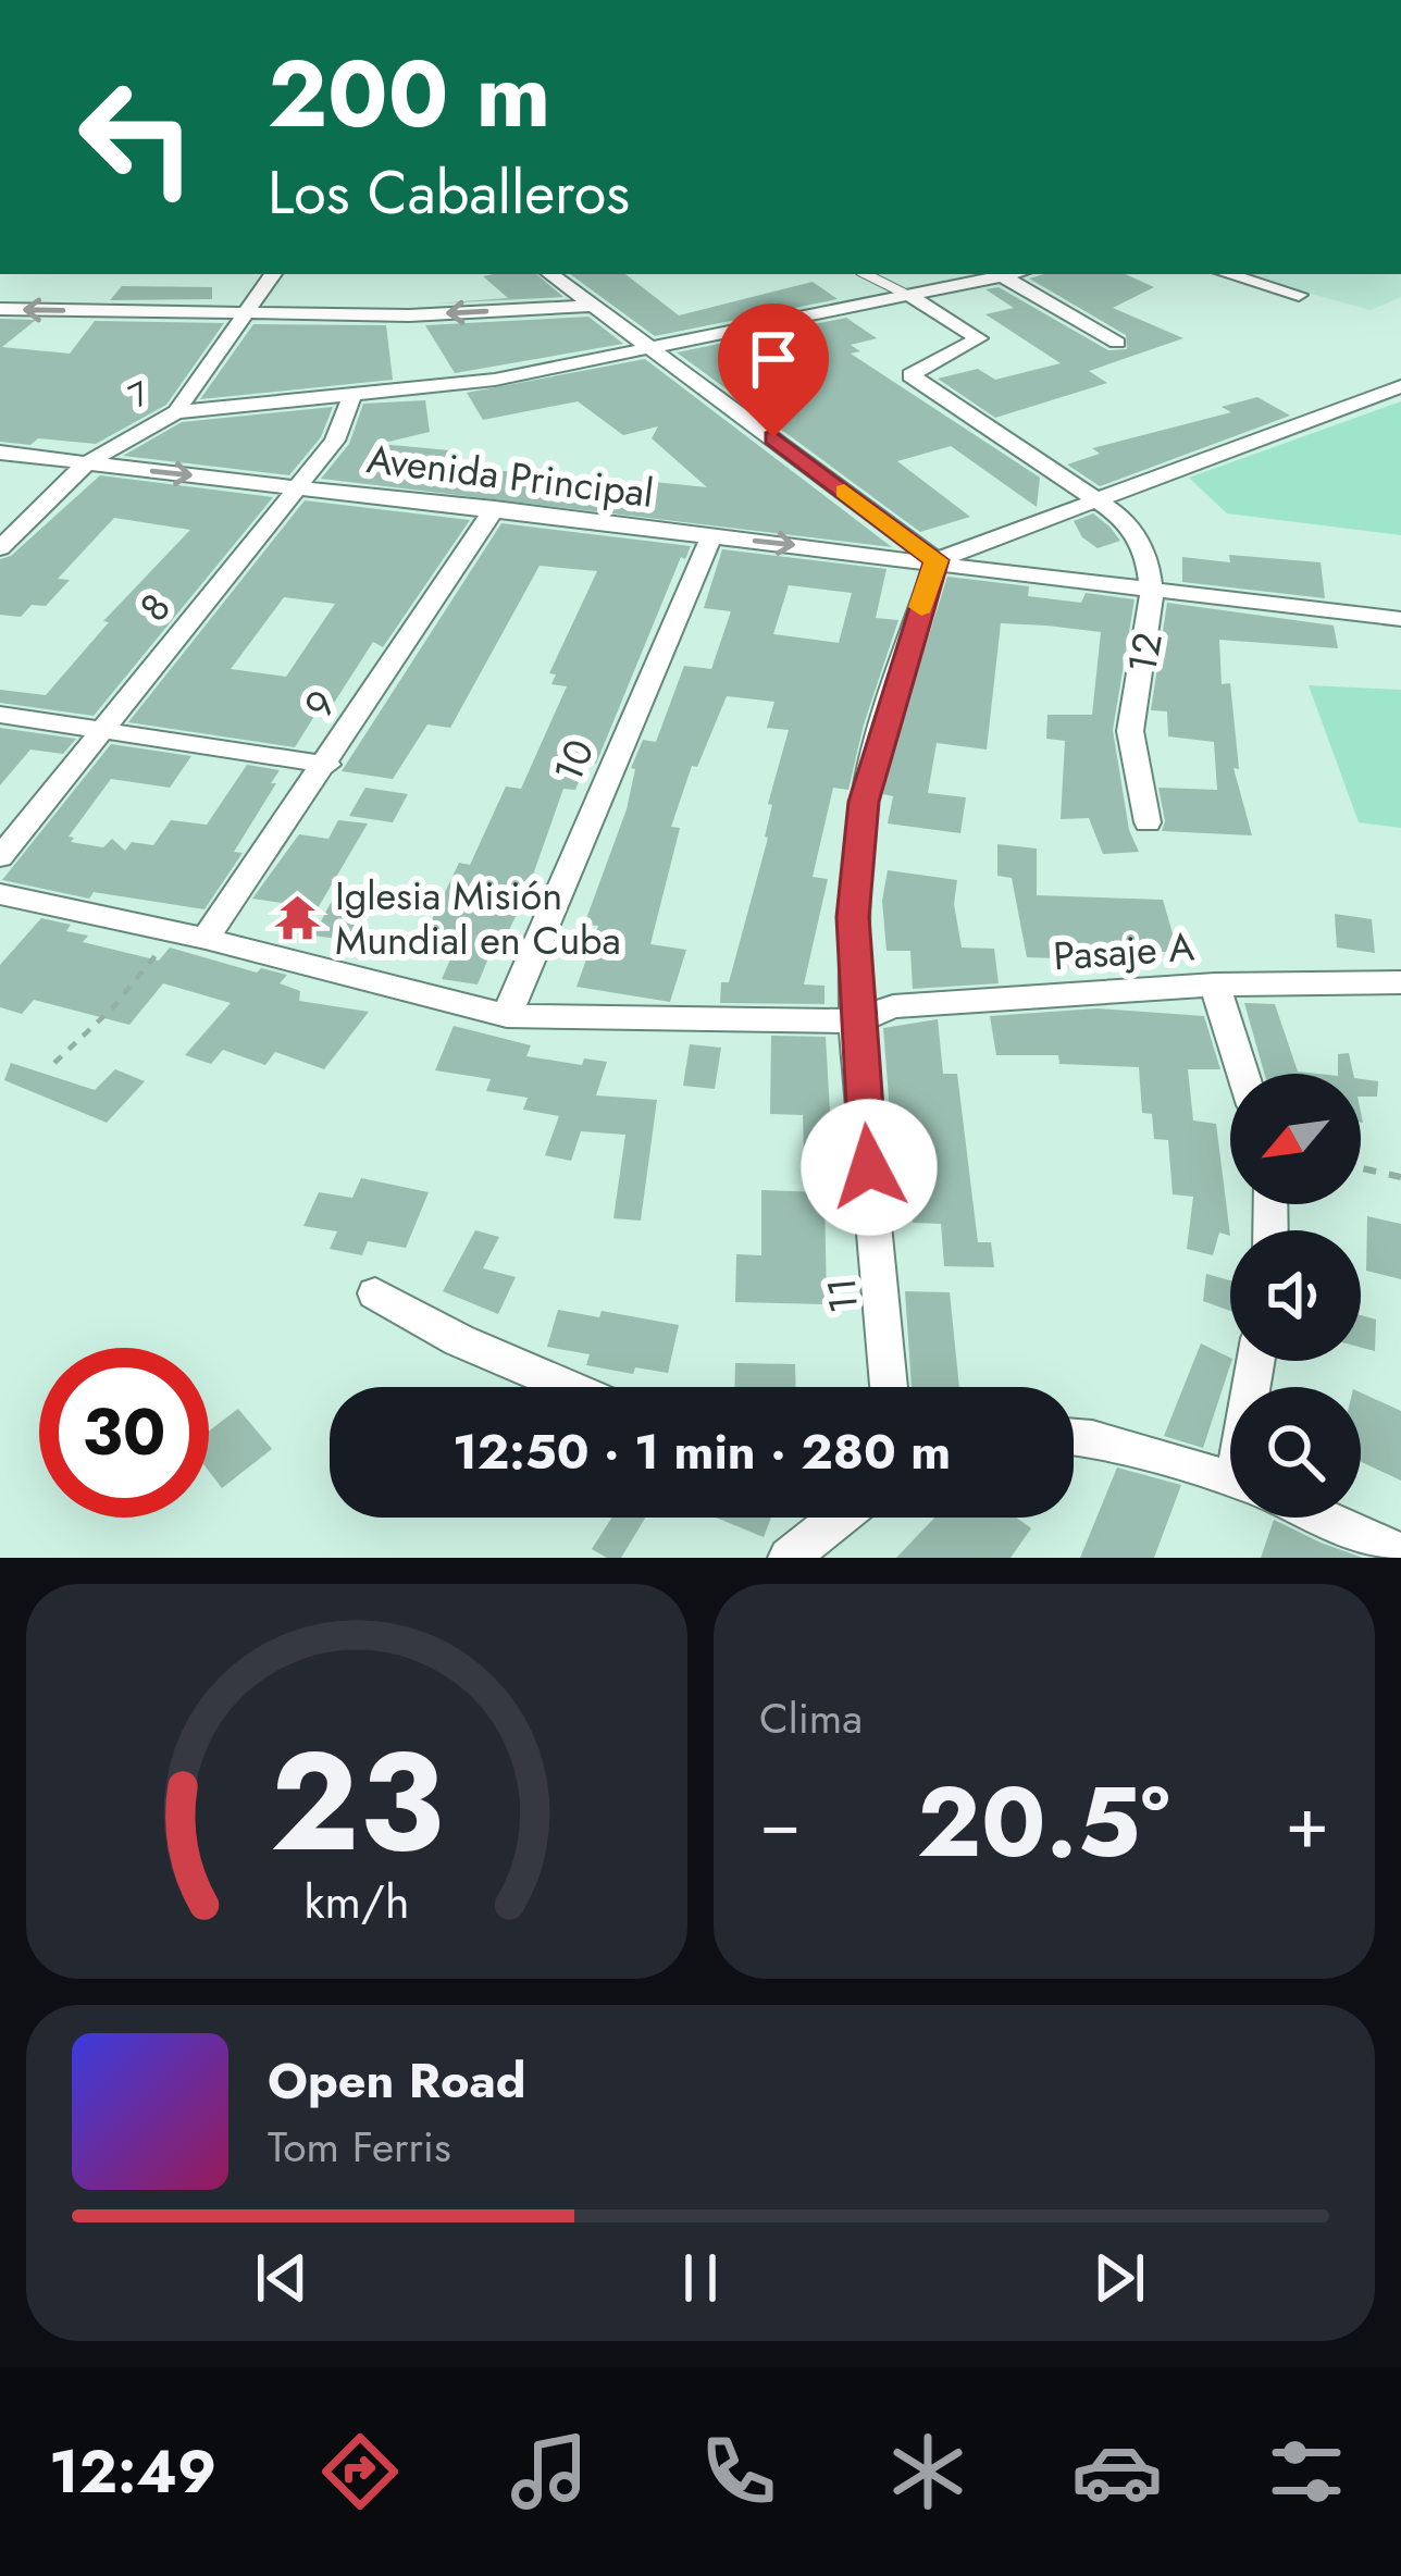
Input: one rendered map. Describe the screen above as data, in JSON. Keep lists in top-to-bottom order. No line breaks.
{"streets":{"street":["7","Avenida Principal","8","12","9","10","Pasaje A","11"]},"crossings":[["7","Avenida Principal"],["Avenida Principal","8"],["Avenida Principal","12"],["Avenida Principal","9"],["Avenida Principal","10"],["Avenida Principal","11"],["9","Pasaje A"],["10","Pasaje A"],["Pasaje A","11"]],"places":{"temple":["Iglesia Misión Mundial en Cuba"]},"north":"bottom left","page":{"turn":["200 m","Los Caballeros"],"limit":"30","trip":"12:50 · 1 min · 280 m","tile":"Clima","heat":["−","20.5°","+"],"song":["Open Road","Tom Ferris"],"tabs":"12:49","gauge":["23","km/h"]}}
